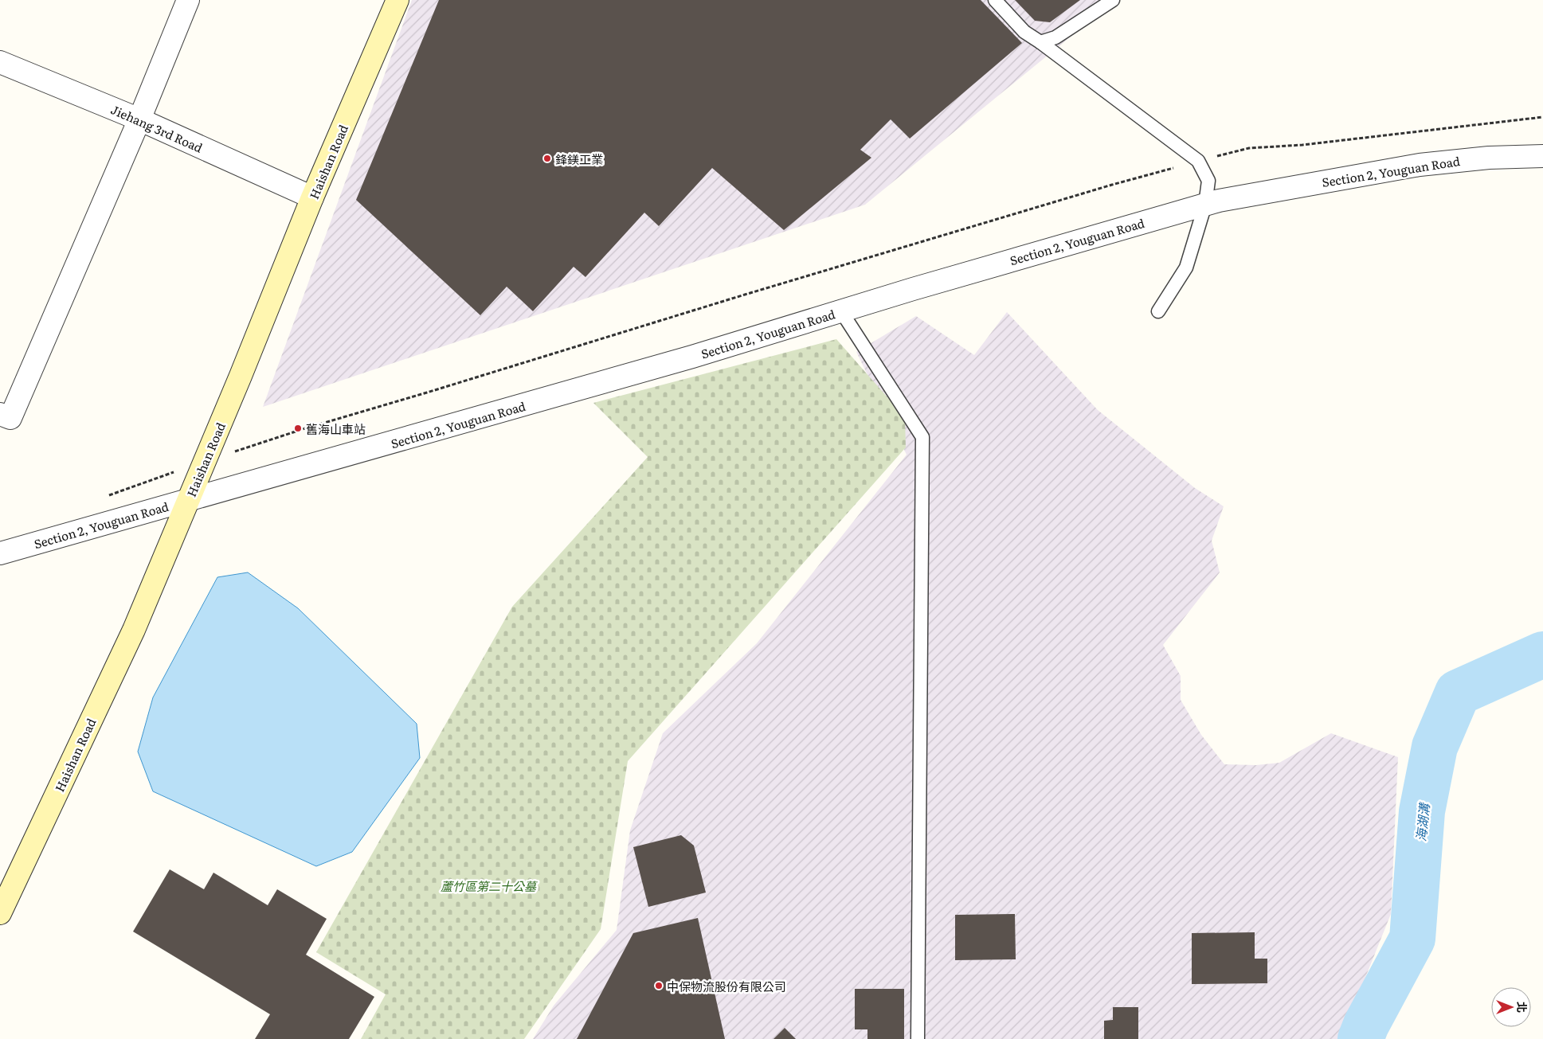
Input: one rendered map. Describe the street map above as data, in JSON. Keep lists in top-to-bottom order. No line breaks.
{"streets":{"main road":["Haishan Road"],"street":["Jiehang 3rd Road","Section 2, Youguan Road"]},"crossings":[["Jiehang 3rd Road","Haishan Road"],["Haishan Road","Section 2, Youguan Road"]],"water":["海湖溝"],"parks":["蘆竹區第二十公墓"],"places":["鋒鎂工業","舊海山車站","中保物流股份有限公司"],"north":"right"}
